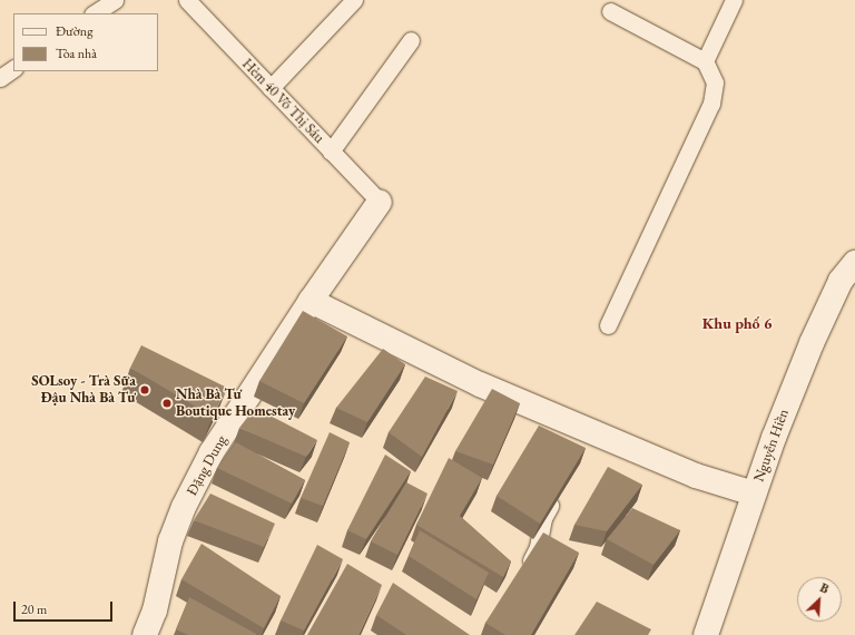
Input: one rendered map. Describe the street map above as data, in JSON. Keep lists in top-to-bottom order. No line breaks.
{"streets":{"street":["Nguyễn Hiền","Đặng Dung"],"lane":["Hẻm 40 Võ Thị Sáu"]},"crossings":[["Hẻm 40 Võ Thị Sáu","Đặng Dung"]],"districts":["Khu phố 6"],"places":["SOLsoy - Trà Sữa Đậu Nhà Bà Tư","Nhà Bà Tư Boutique Homestay"],"legend":["Đường","Tòa nhà"],"scale_bar":"20 m","north":"top right"}
